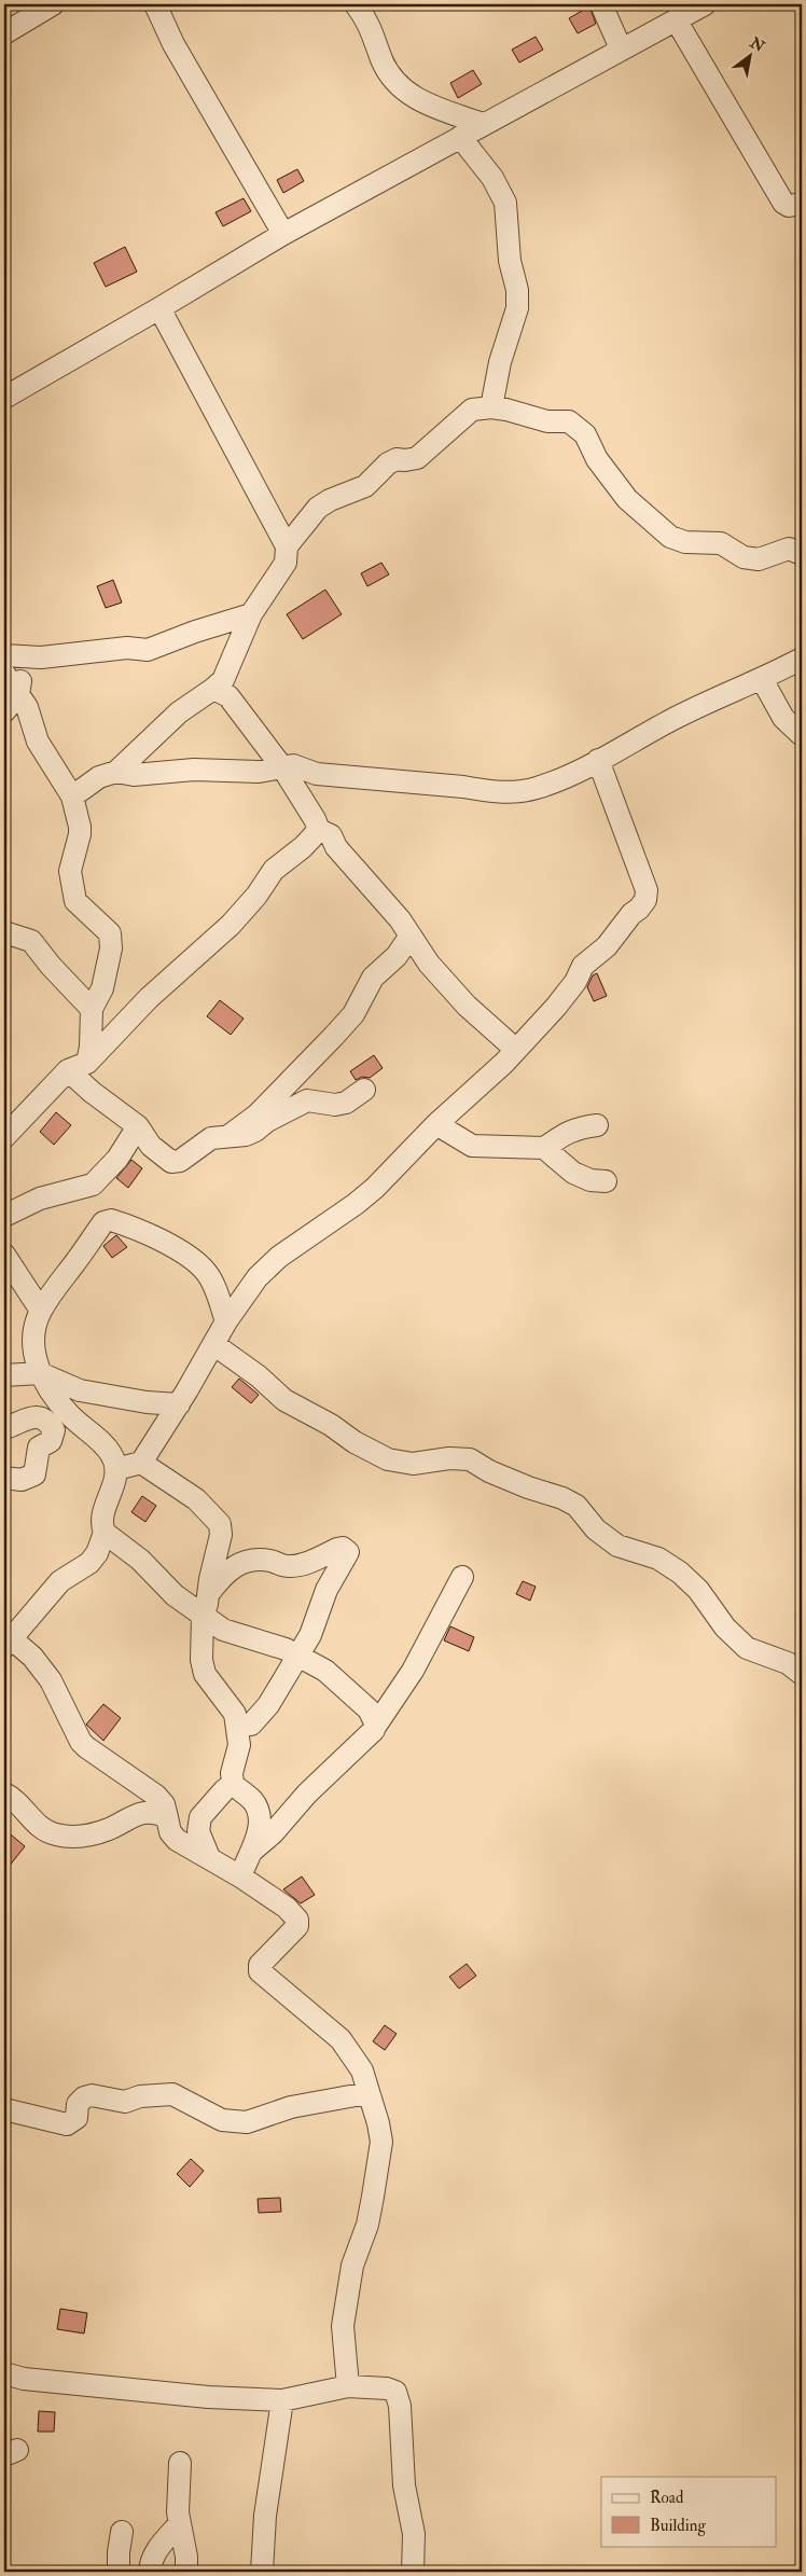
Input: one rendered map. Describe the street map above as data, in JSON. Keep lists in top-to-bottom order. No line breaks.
{"legend":["Road","Building"],"north":"top right"}
